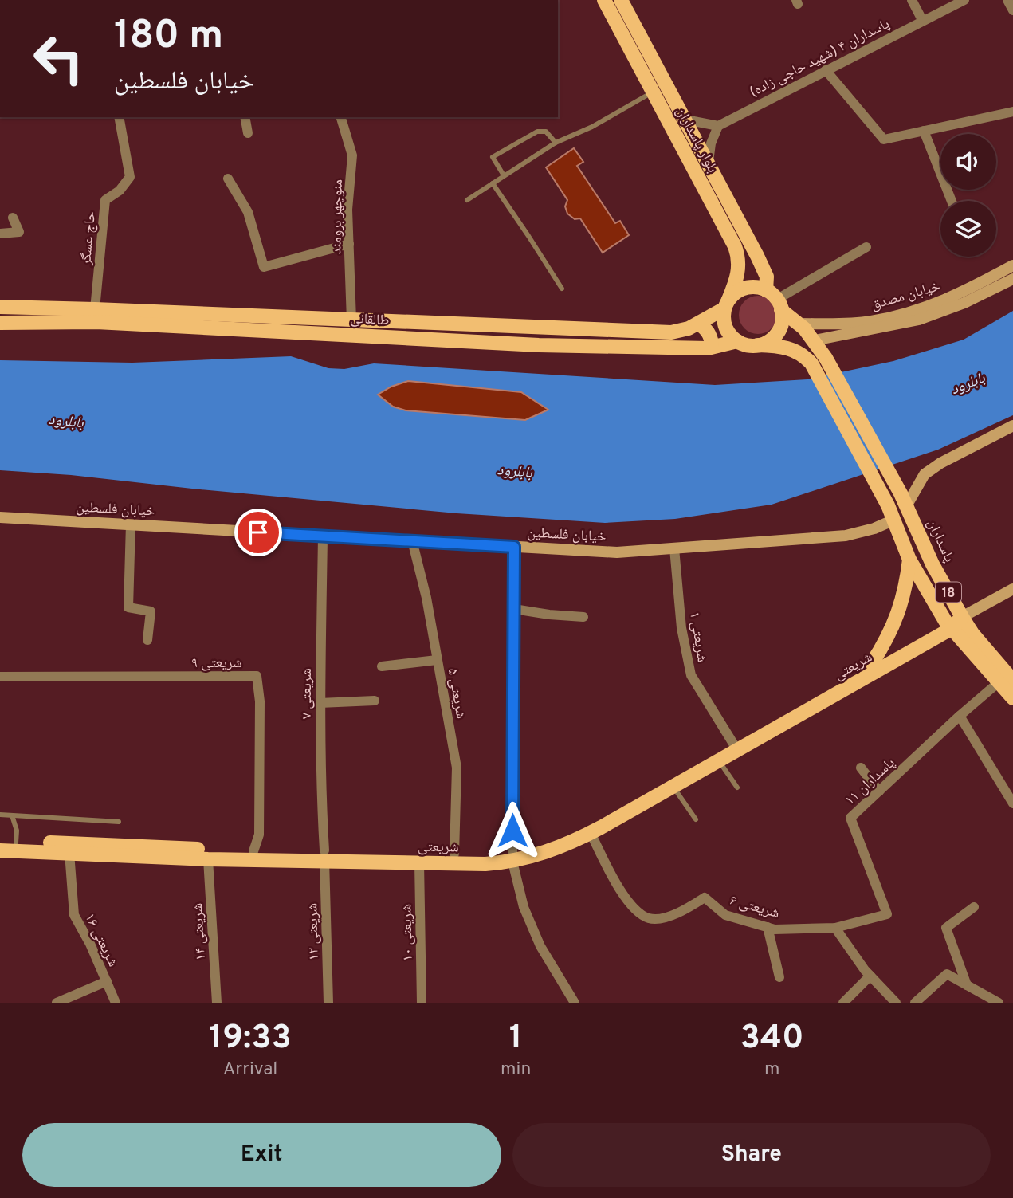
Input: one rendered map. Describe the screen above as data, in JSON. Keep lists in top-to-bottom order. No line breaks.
{"streets":{"main road":["بلوار پاسداران","خیابان مصدق","طالقانی","خیابان فلسطین","پاسداران","18","شریعتی"],"street":["پاسداران ۴ (شهید حاجی زاده)","منوچهر برومند","حاج عسگر","شریعتی ۱","شریعتی ۹","شریعتی ۷","شریعتی ۵","پاسداران ۱۱","شریعتی ۶","شریعتی ۱۴","شریعتی ۱۲","شریعتی ۱۰","شریعتی ۱۶"]},"crossings":[["بلوار پاسداران","طالقانی"],["منوچهر برومند","طالقانی"],["حاج عسگر","طالقانی"],["خیابان فلسطین","18"],["خیابان فلسطین","شریعتی ۱"],["خیابان فلسطین","شریعتی ۷"],["خیابان فلسطین","شریعتی ۵"],["18","شریعتی"],["18","پاسداران ۱۱"],["شریعتی ۱","شریعتی"],["شریعتی ۹","شریعتی"],["شریعتی","شریعتی ۷"],["شریعتی","شریعتی ۵"],["شریعتی","شریعتی ۶"],["شریعتی","شریعتی ۱۴"],["شریعتی","شریعتی ۱۲"],["شریعتی","شریعتی ۱۰"],["شریعتی","شریعتی ۱۶"],["شریعتی ۷","شریعتی ۱۲"],["پاسداران ۱۱","شریعتی ۶"]],"water":["بابلرود"],"page":{"turn":["180 m","خیابان فلسطین"],"eta":["19:33","Arrival","1","min","340","m"],"buttons":["Exit","Share"]}}
